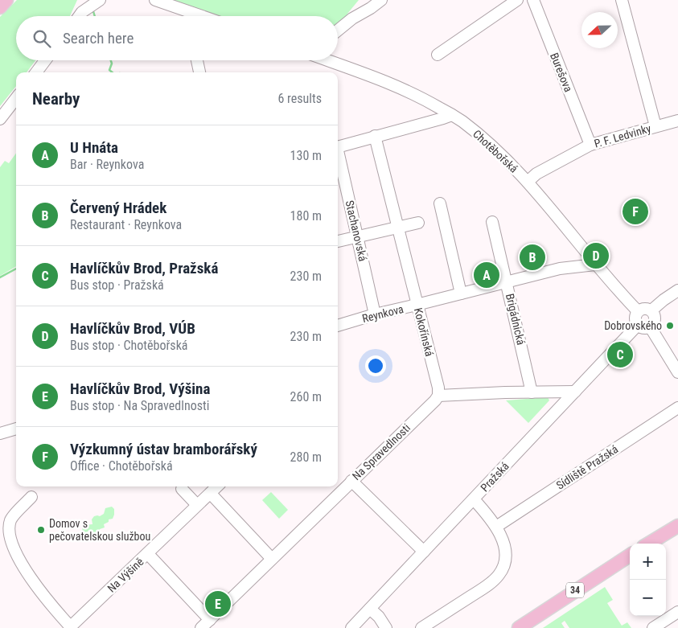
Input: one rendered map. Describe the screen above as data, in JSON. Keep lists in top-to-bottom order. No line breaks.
{"streets":{"main road":["34"],"street":["Burešova","P. F. Ledvinky","Chotěbořská","Stachanovská","Reynkova","Brigádnická","Kokořínská","Na Spravedlnosti","Sídliště Pražská","Pražská","Na Výšině"]},"crossings":[["Burešova","P. F. Ledvinky"],["P. F. Ledvinky","Chotěbořská"],["Chotěbořská","Reynkova"],["Chotěbořská","Pražská"],["Stachanovská","Reynkova"],["Reynkova","Brigádnická"],["Reynkova","Kokořínská"],["Kokořínská","Na Spravedlnosti"]],"places":["Dobrovského","Domov s pečovatelskou službou"],"north":"left","page":{"search":"Search here","heading":["Nearby","6 results"],"list":[{"mark":"A","name":"U Hnáta","note":"Bar · Reynkova","value":"130 m"},{"mark":"B","name":"Červený Hrádek","note":"Restaurant · Reynkova","value":"180 m"},{"mark":"C","name":"Havlíčkův Brod, Pražská","note":"Bus stop · Pražská","value":"230 m"},{"mark":"D","name":"Havlíčkův Brod, VÚB","note":"Bus stop · Chotěbořská","value":"230 m"},{"mark":"E","name":"Havlíčkův Brod, Výšina","note":"Bus stop · Na Spravedlnosti","value":"260 m"},{"mark":"F","name":"Výzkumný ústav bramborářský","note":"Office · Chotěbořská","value":"280 m"}],"pins":["F","D","B","A","C","E"],"map_buttons":["+","−"]}}
